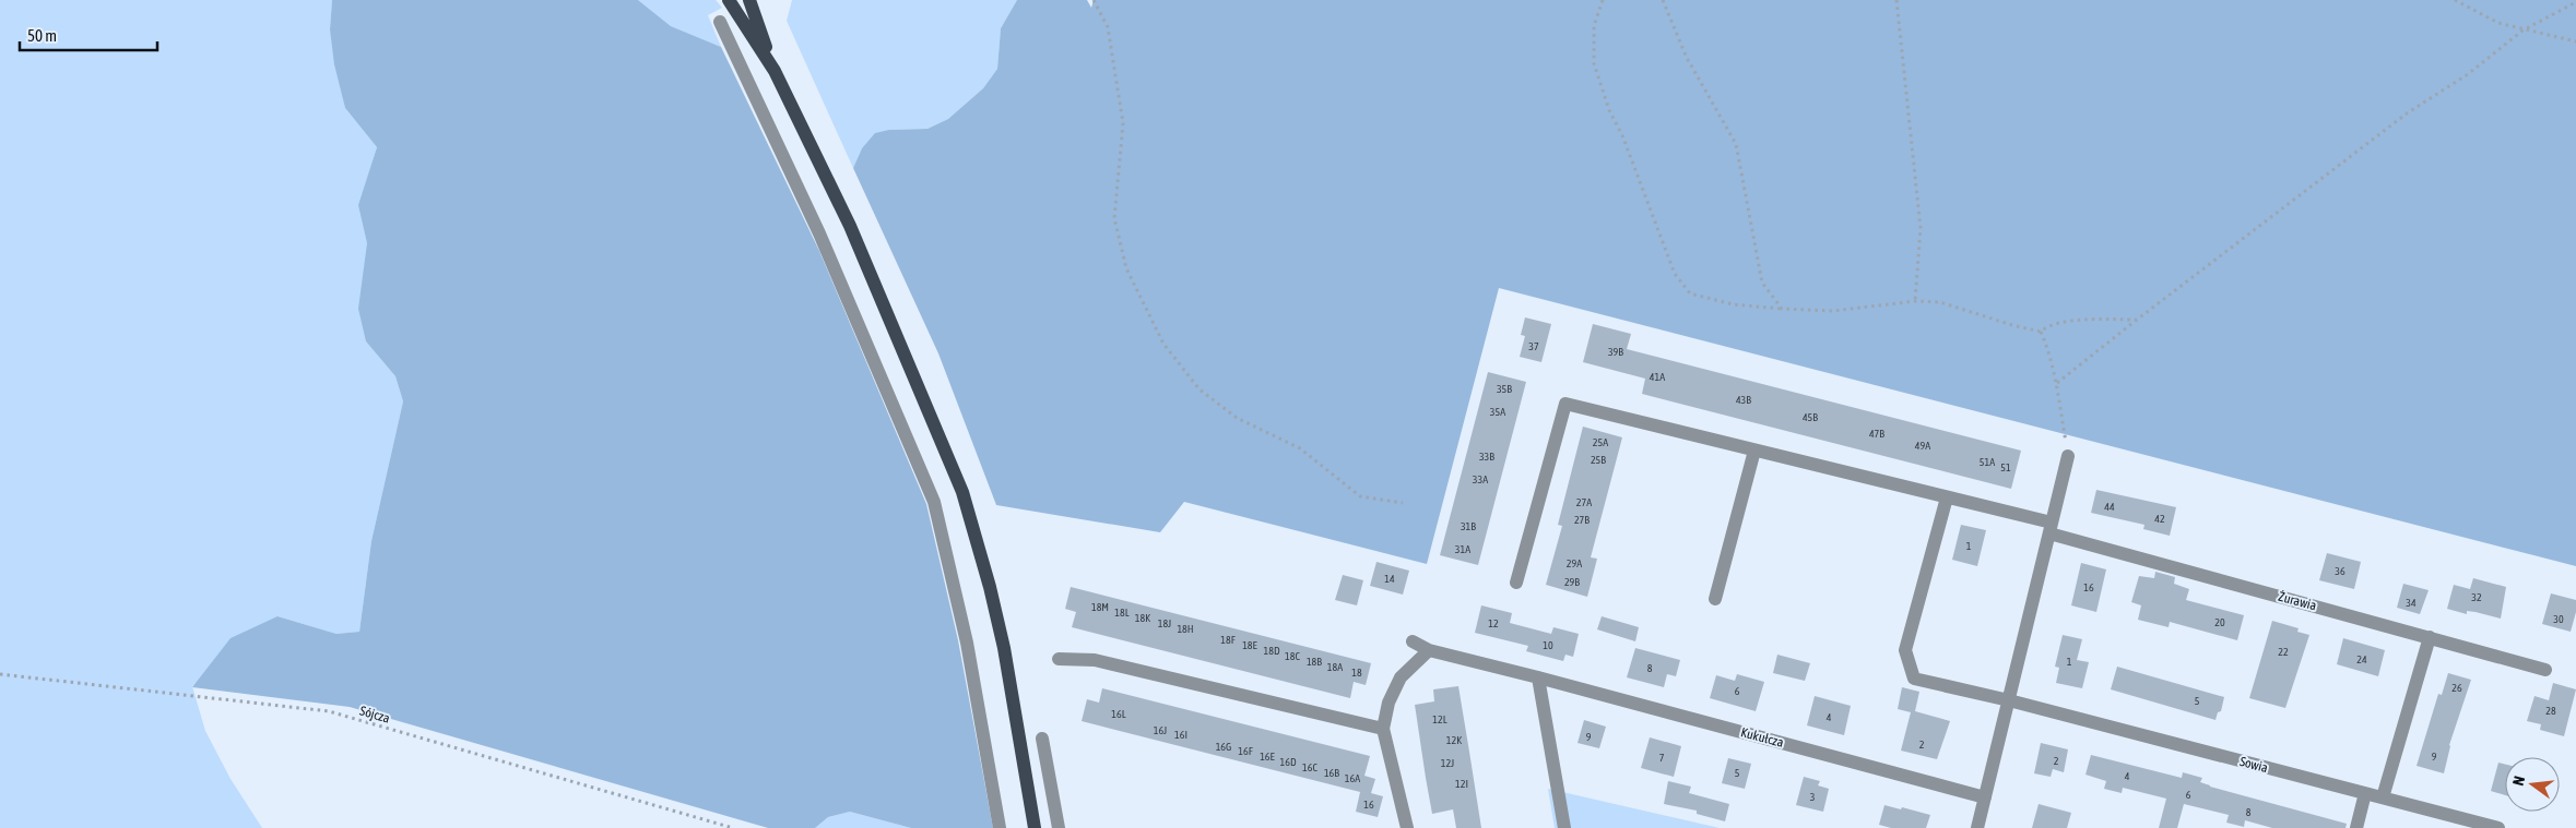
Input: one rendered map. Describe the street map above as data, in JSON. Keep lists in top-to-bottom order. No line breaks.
{"streets":{"street":["Żurawia","Kukułcza","Sowia"],"path":["Sójcza"]},"crossings":[["Żurawia","Sowia"]],"house_numbers":["37","39B","41A","35B","43B","35A","45B","47B","25A","49A","33B","25B","51A","51","33A","27A","44","42","27B","31B","1","31A","29A","36","14","29B","16","32","34","18M","18L","18K","30","20","18J","12","18H","18F","18E","10","18D","22","18C","24","18B","1","18A","8","18","26","6","5","28","16L","4","12L","16J","16I","9","12K","2","16G","16F","16E","9","7","2","16D","12J","16C","16B","5","4","16A","12I","6","3","16","8"],"scale_bar":"50 m","north":"left"}
